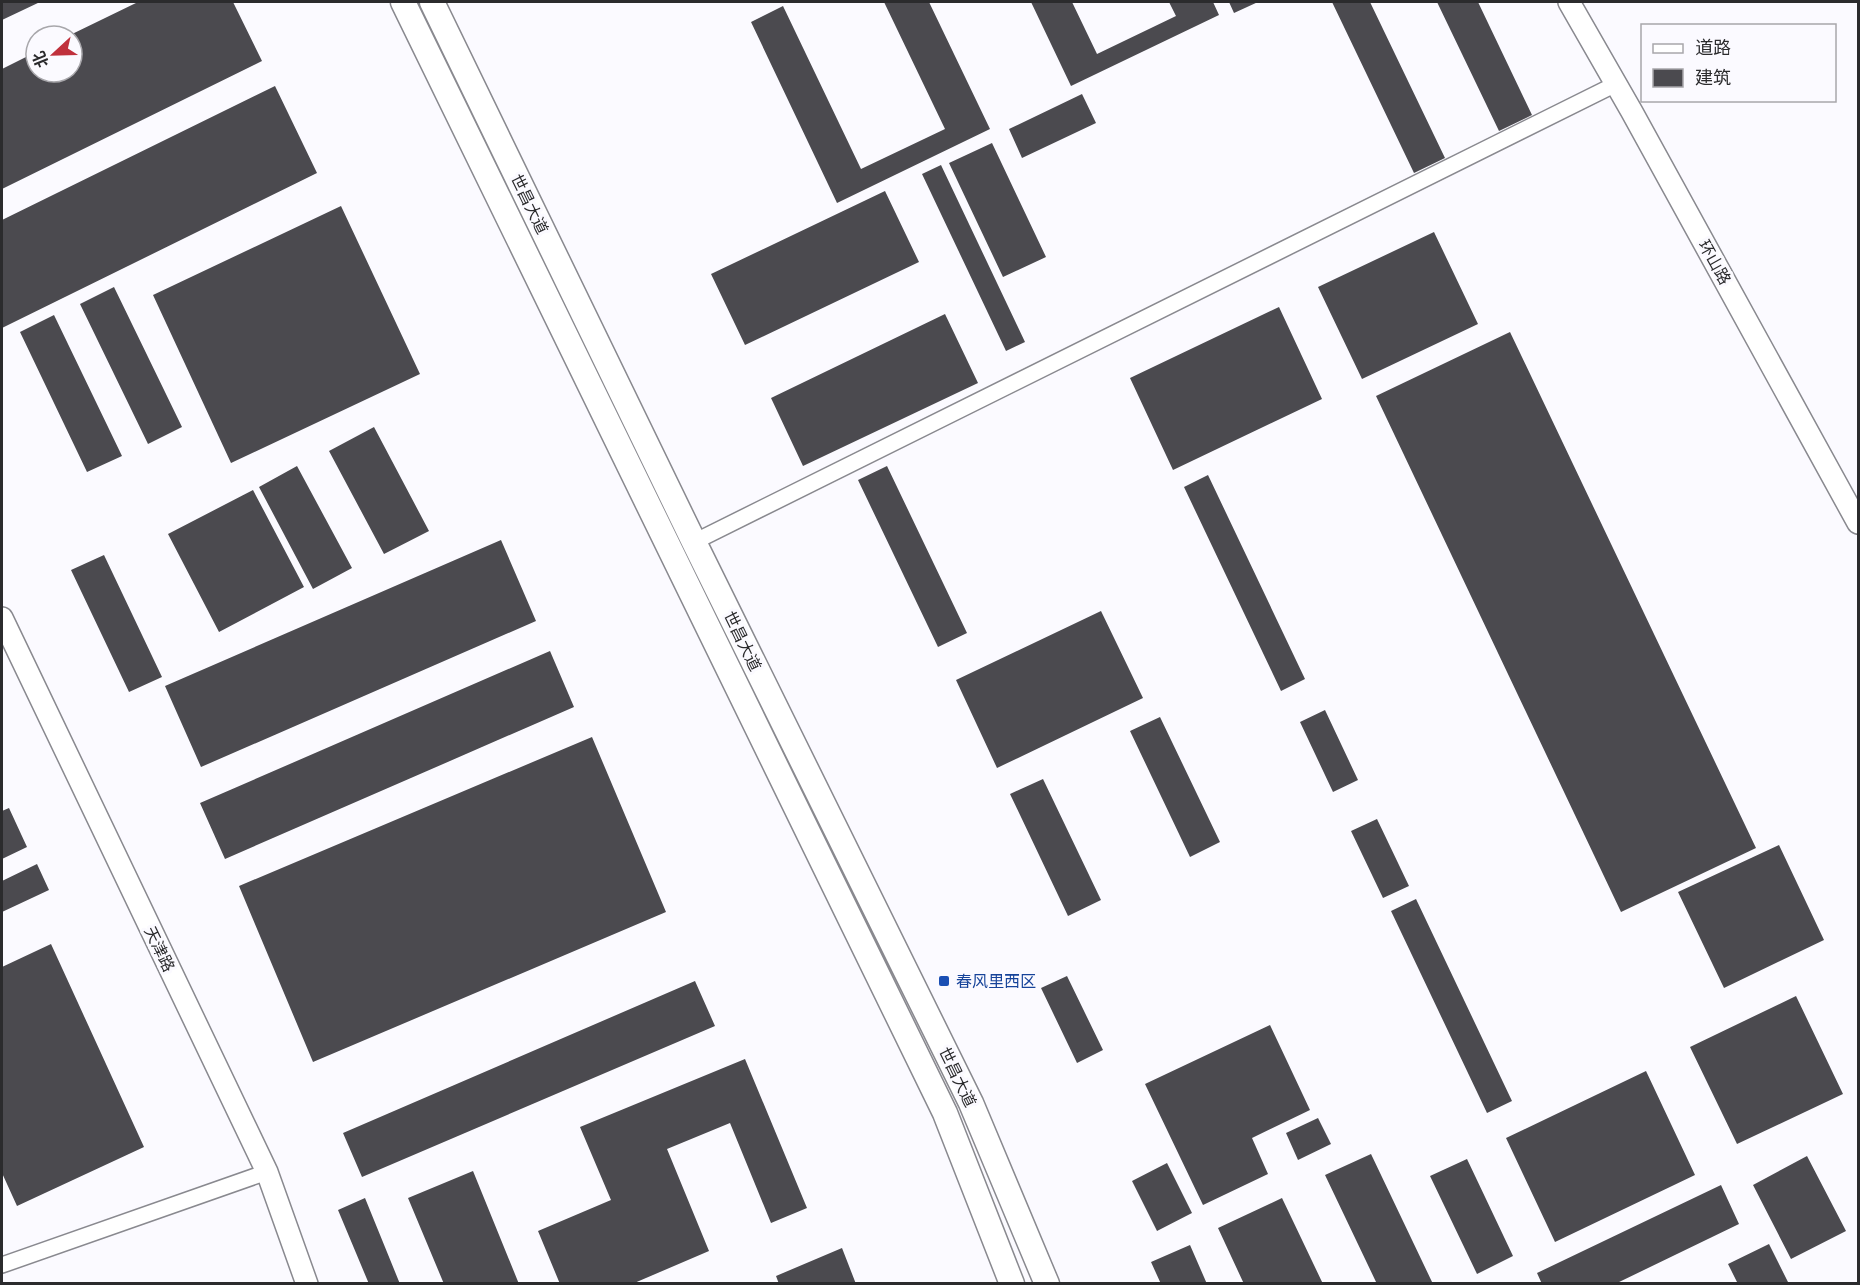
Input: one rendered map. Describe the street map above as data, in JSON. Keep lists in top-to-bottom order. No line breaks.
{"streets":{"main road":["世昌大道","环山路","天津路"]},"places":{"transit":["春风里西区"]},"legend":["道路","建筑"],"north":"left"}
